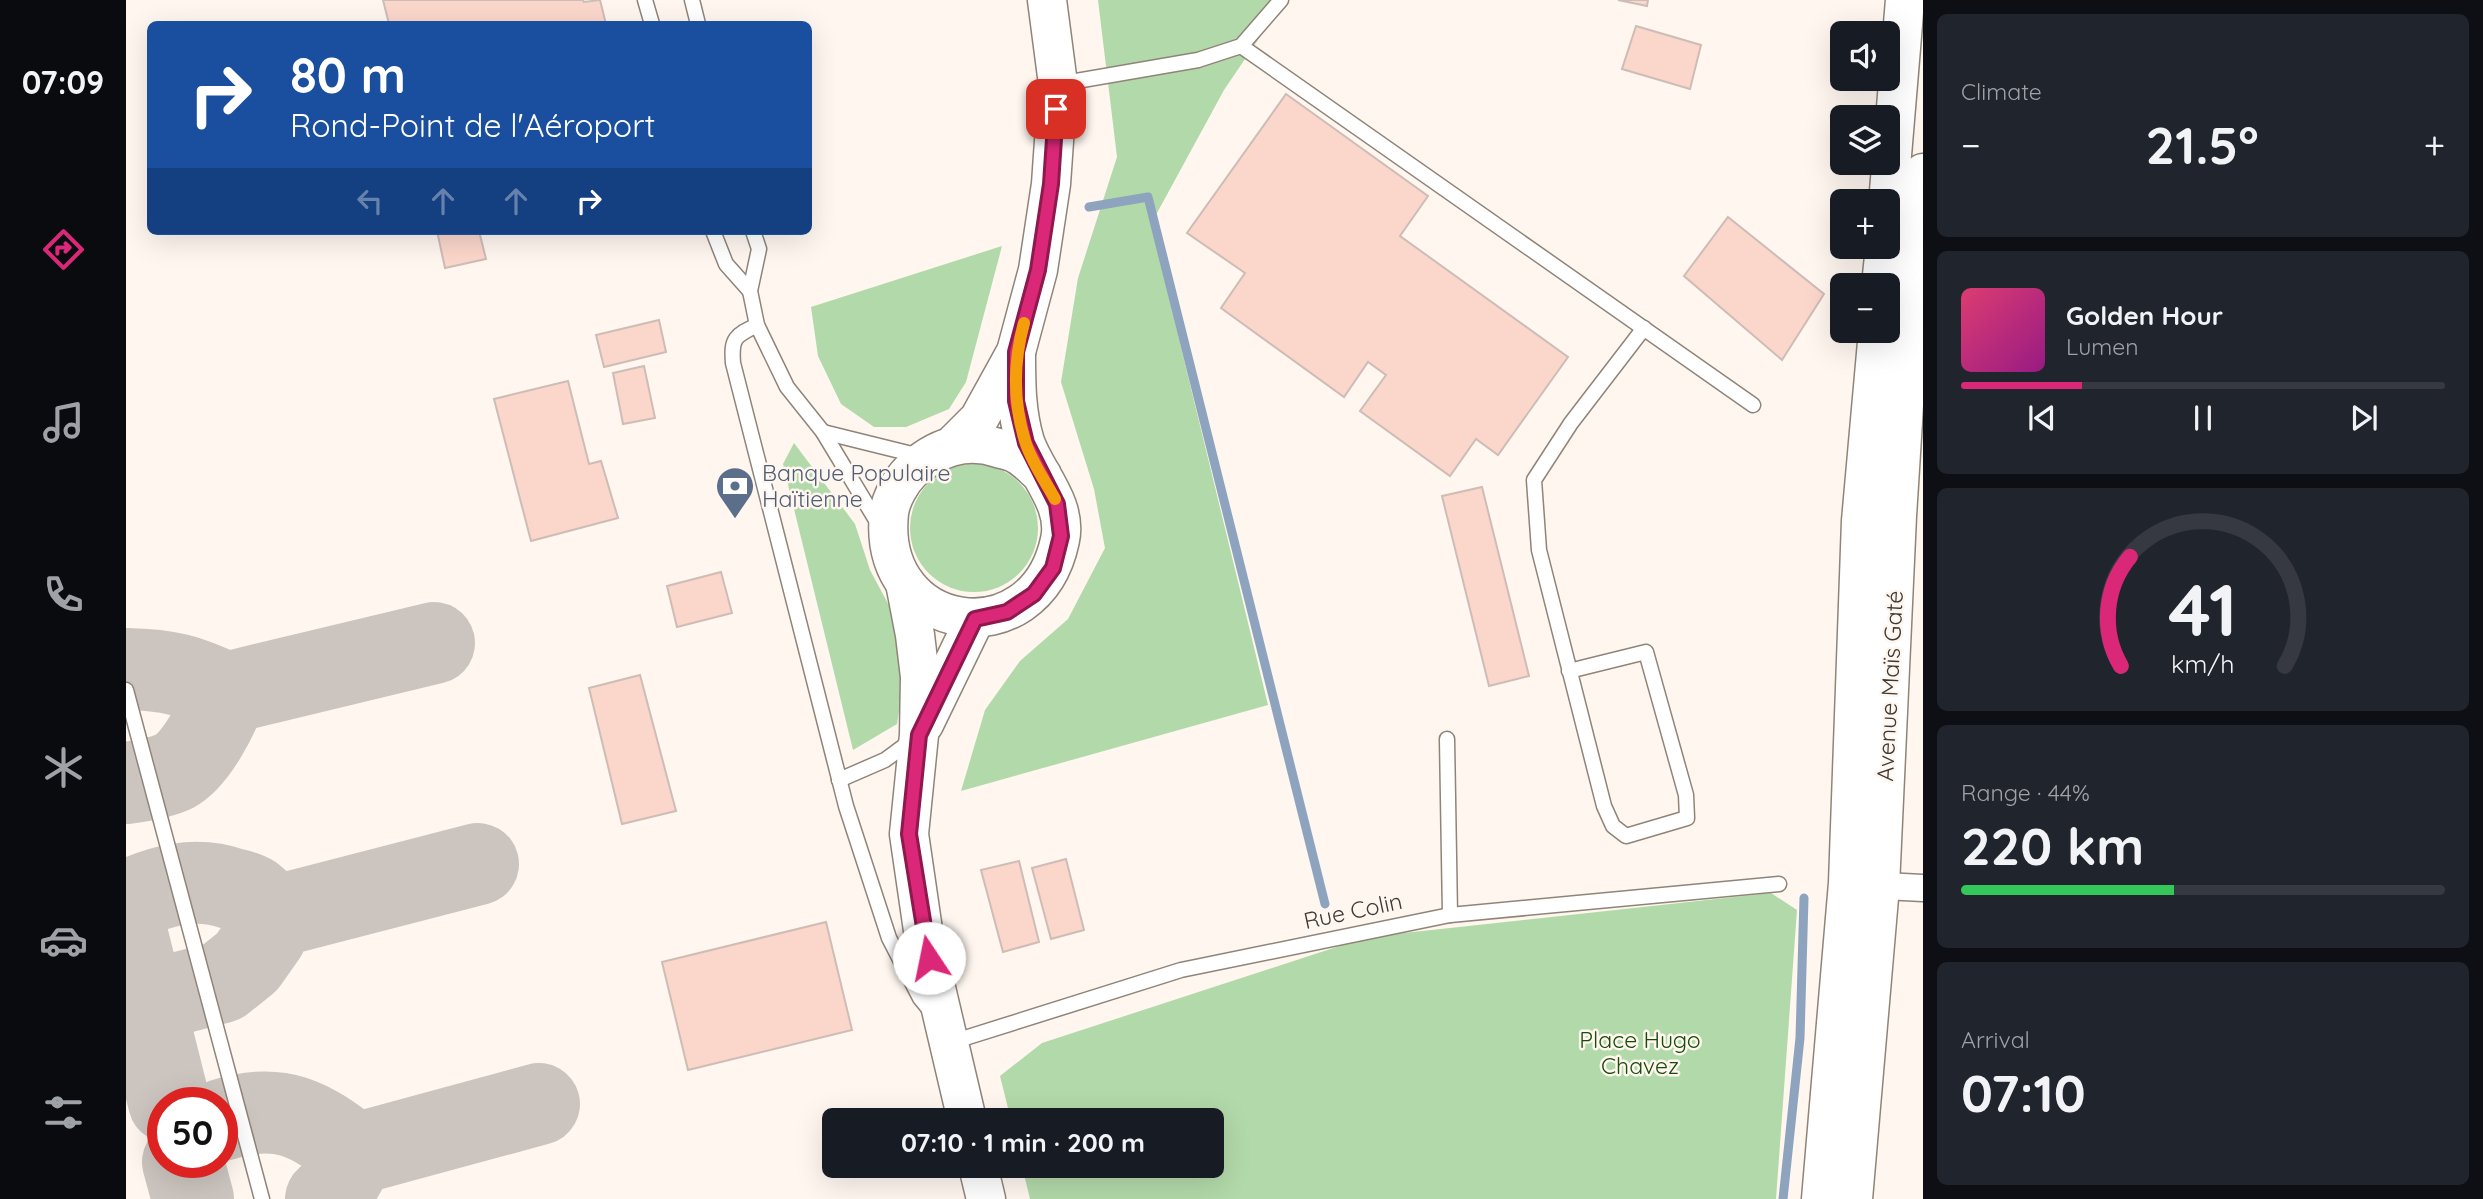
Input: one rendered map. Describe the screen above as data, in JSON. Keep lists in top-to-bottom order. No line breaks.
{"streets":{"main road":["Avenue Maïs Gaté"],"lane":["Rue Colin"]},"parks":["Place Hugo Chavez"],"places":{"bank":["Banque Populaire Haïtienne"]},"page":{"tabs":"07:09","tile":["Climate",["Range · 44%","220 km"],["Arrival","07:10"]],"map_buttons":["+","−"],"turn":["80 m","Rond-Point de l'Aéroport"],"heat":["−","21.5°","+"],"song":["Golden Hour","Lumen"],"limit":"50","trip":"07:10 · 1 min · 200 m","gauge":["41","km/h"]}}
